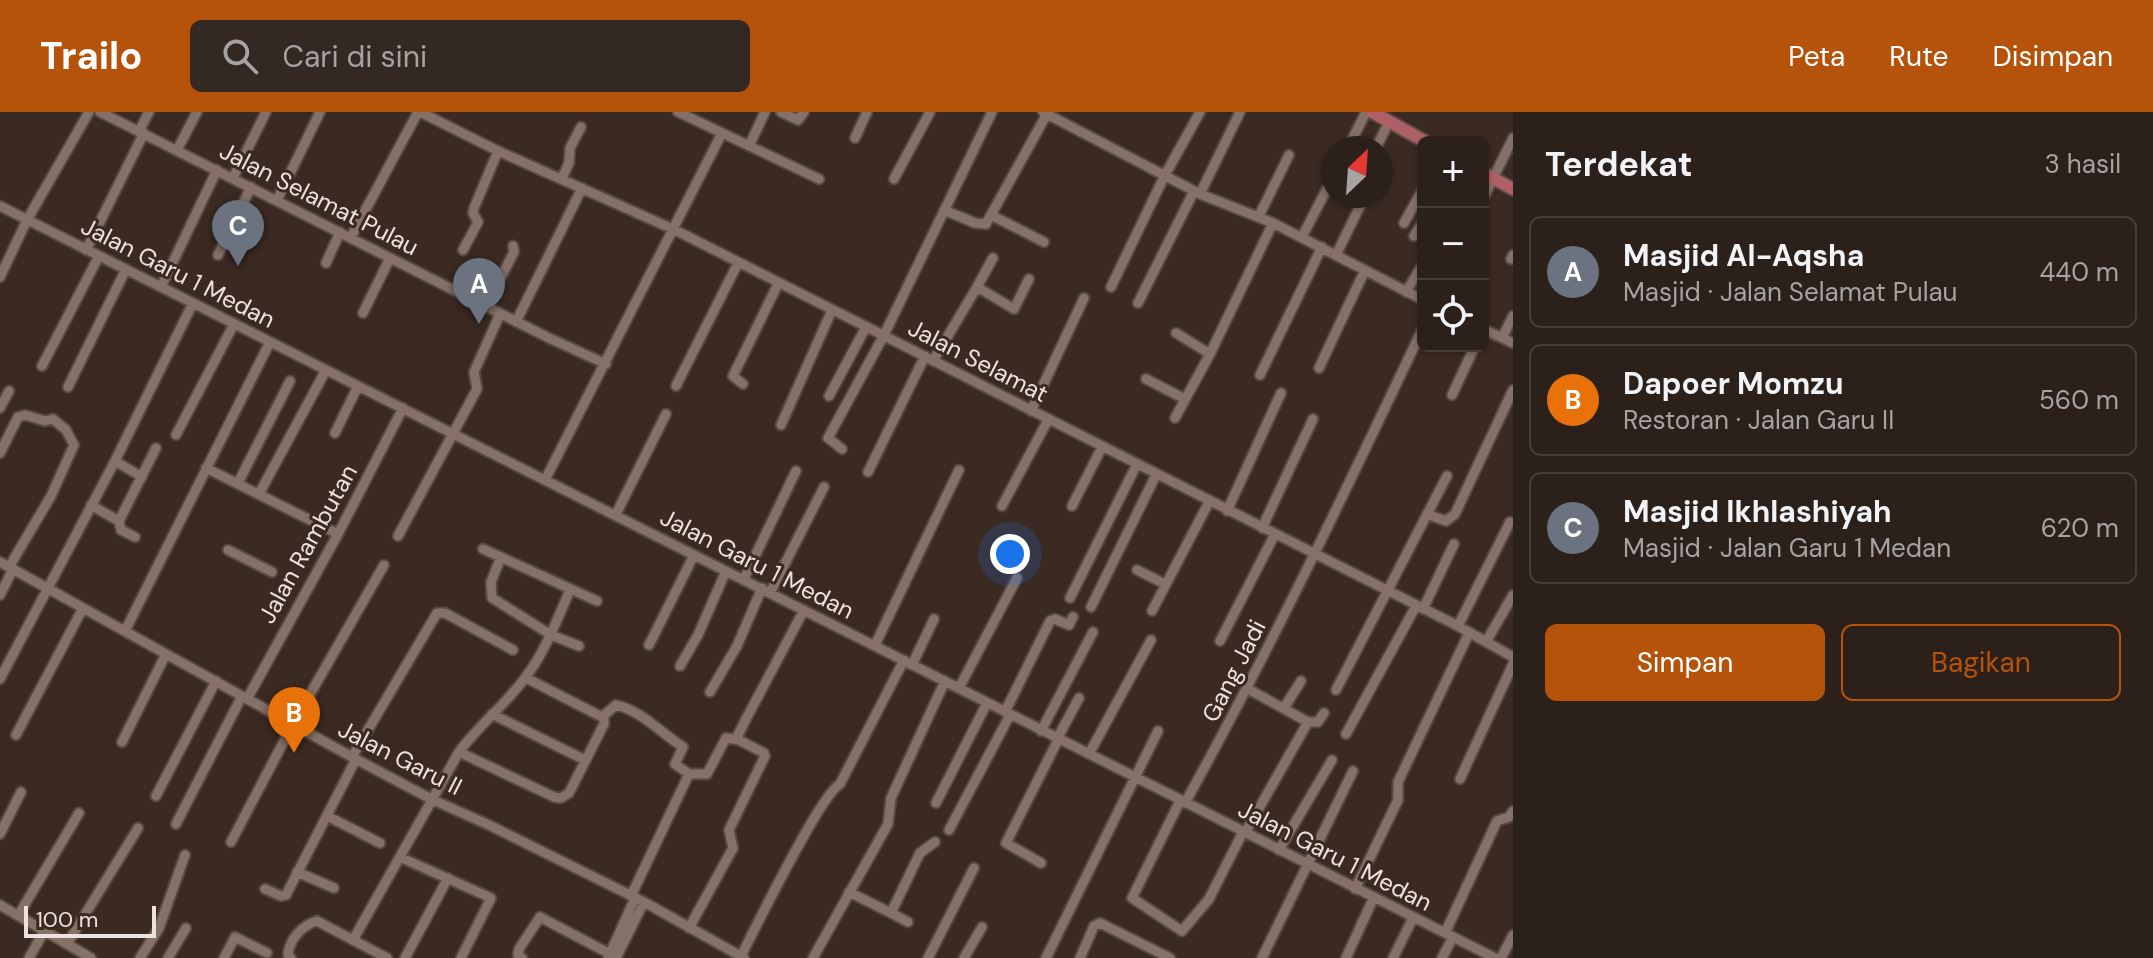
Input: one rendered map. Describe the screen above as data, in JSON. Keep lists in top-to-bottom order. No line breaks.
{"streets":{"street":["Jalan Selamat Pulau","Jalan Garu 1 Medan","Jalan Selamat","Jalan Rambutan","Gang Jadi","Jalan Garu II"]},"crossings":[["Jalan Garu 1 Medan","Jalan Rambutan"],["Jalan Garu 1 Medan","Gang Jadi"],["Jalan Selamat","Gang Jadi"],["Jalan Rambutan","Jalan Garu II"]],"scale_bar":"100 m","north":"top right","page":{"header":"Trailo","search":"Cari di sini","nav":["Peta","Rute","Disimpan"],"heading":["Terdekat","3 hasil"],"map_buttons":["+","−"],"pins":["C","A","B"],"list":[{"mark":"A","name":"Masjid Al-Aqsha","note":"Masjid · Jalan Selamat Pulau","value":"440 m"},{"mark":"B","name":"Dapoer Momzu","note":"Restoran · Jalan Garu II","value":"560 m"},{"mark":"C","name":"Masjid Ikhlashiyah","note":"Masjid · Jalan Garu 1 Medan","value":"620 m"}],"buttons":["Simpan","Bagikan"],"scale":"100 m"}}
